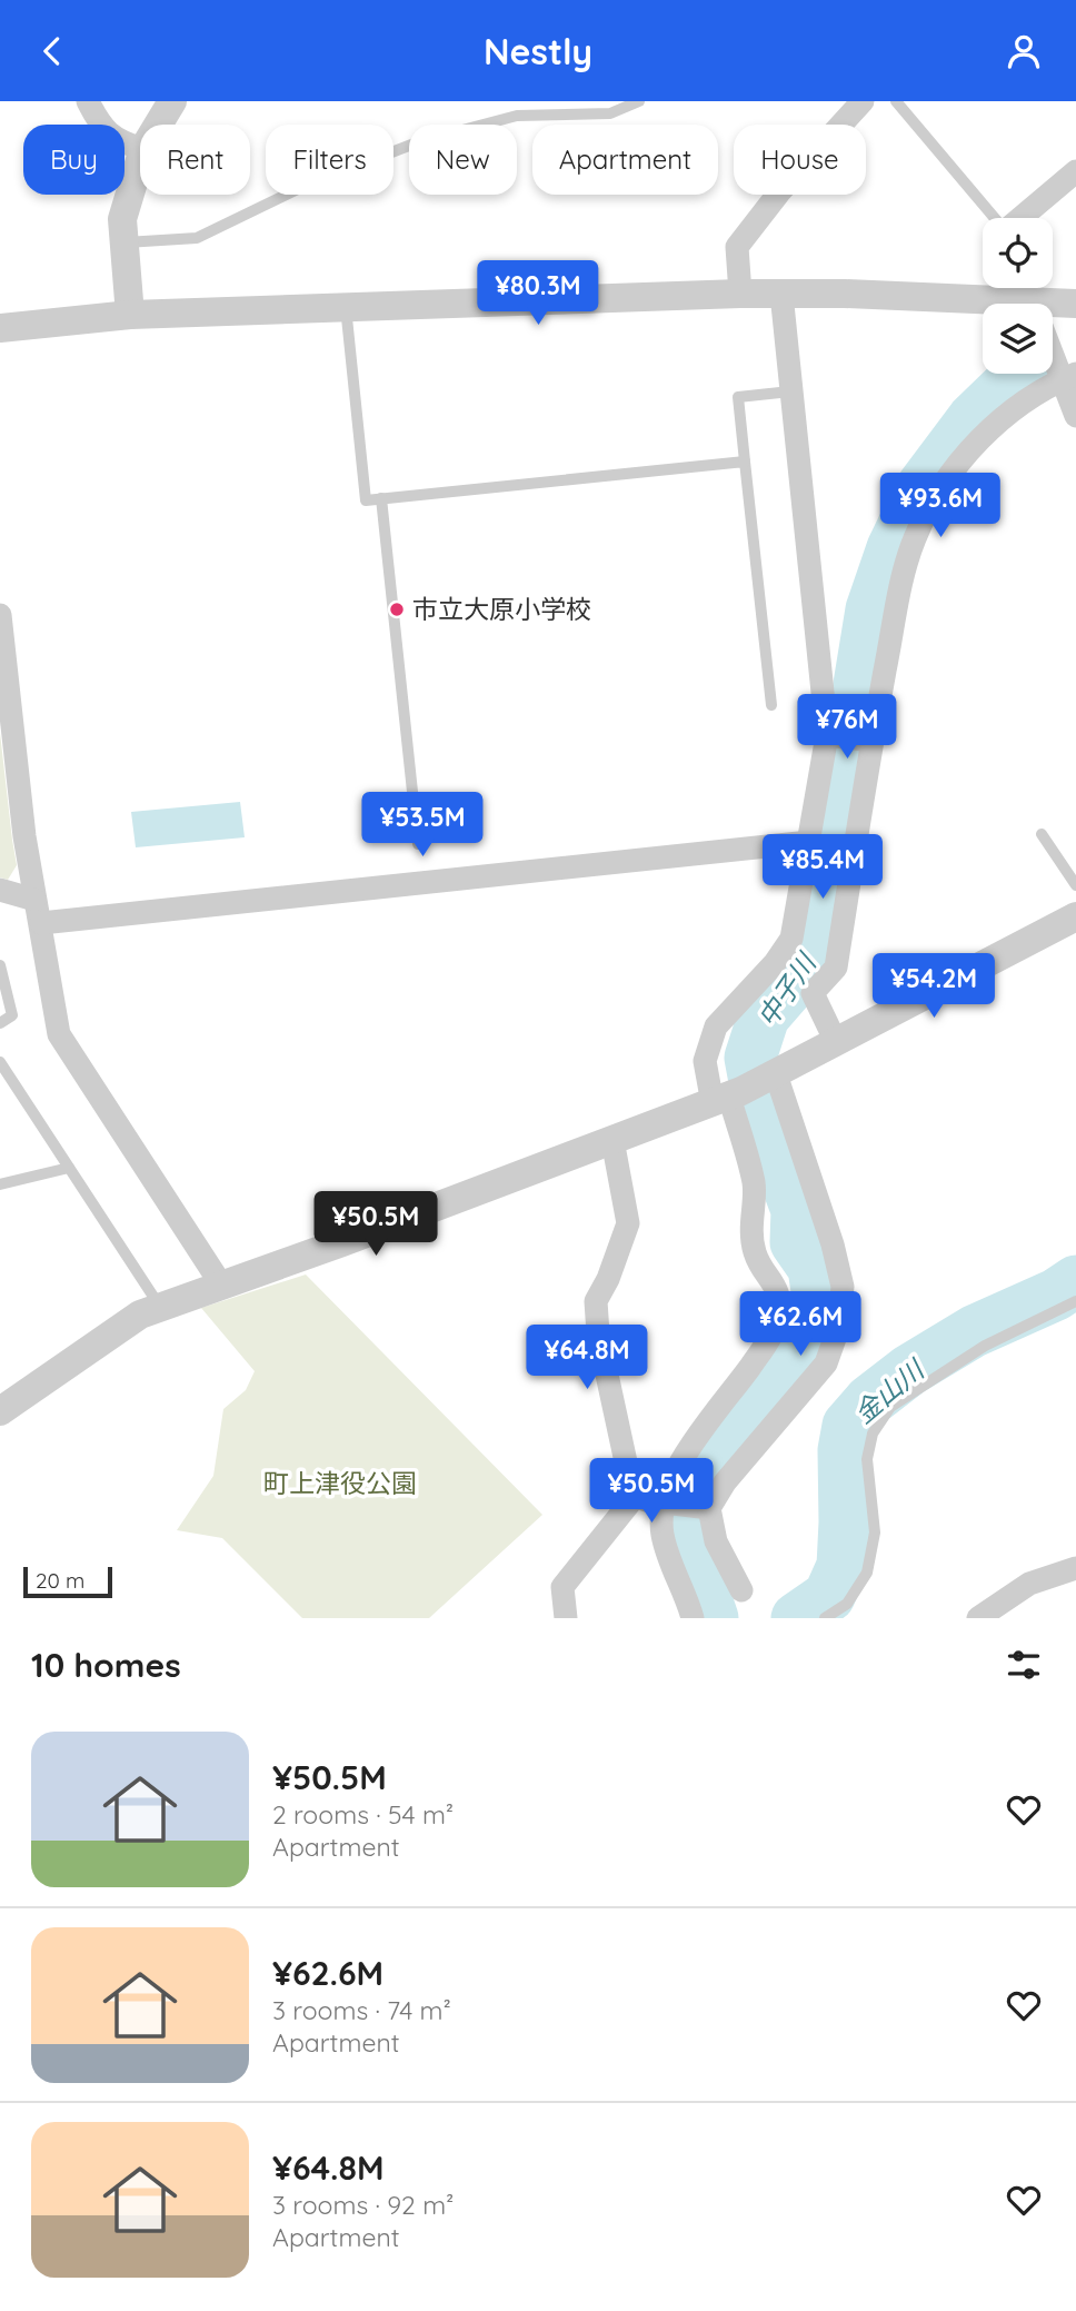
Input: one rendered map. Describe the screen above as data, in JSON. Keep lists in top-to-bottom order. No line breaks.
{"water":["中子川","金山川"],"parks":["町上津役公園"],"places":["市立大原小学校"],"scale_bar":"20 m","page":{"header":"Nestly","chip":["Buy","Rent","Filters","New","Apartment","House"],"price":["¥80.3M","¥93.6M","¥76M","¥53.5M","¥85.4M","¥54.2M","¥50.5M","¥62.6M","¥64.8M","¥50.5M"],"scale":"20 m","heading":"10 homes","list":[{"name":"¥50.5M","note":"2 rooms · 54 m² · Apartment"},{"name":"¥62.6M","note":"3 rooms · 74 m² · Apartment"},{"name":"¥64.8M","note":"3 rooms · 92 m² · Apartment"}]}}
